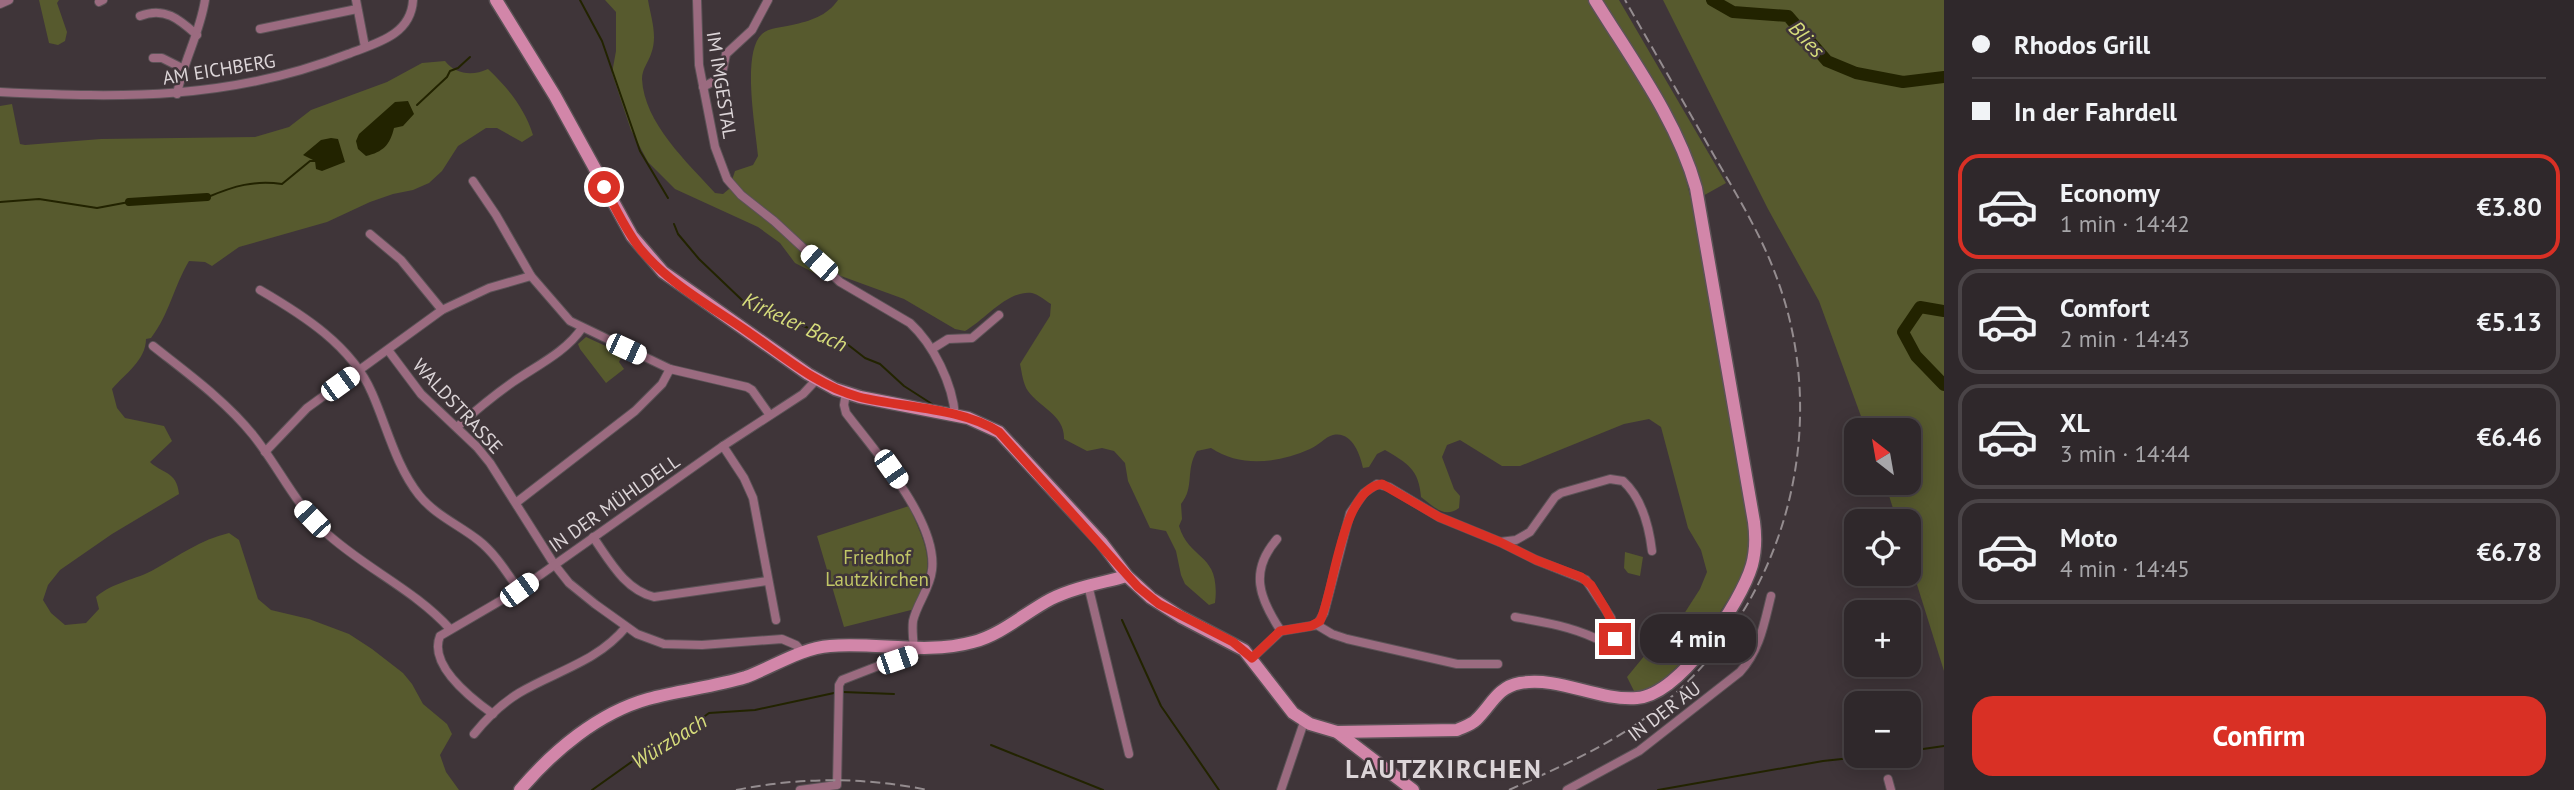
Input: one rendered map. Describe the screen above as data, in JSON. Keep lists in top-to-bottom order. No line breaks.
{"streets":{"street":["AM EICHBERG","IM IMGESTAL","WALDSTRASSE","IN DER MÜHLDELL","IN DER AU"]},"crossings":[["WALDSTRASSE","IN DER MÜHLDELL"]],"districts":["LAUTZKIRCHEN"],"water":["Blies","Kirkeler Bach","Würzbach"],"parks":["Friedhof Lautzkirchen"],"north":"top left","page":{"banner":["Rhodos Grill","In der Fahrdell"],"list":[{"name":"Economy","note":"1 min · 14:42","value":"€3.80"},{"name":"Comfort","note":"2 min · 14:43","value":"€5.13"},{"name":"XL","note":"3 min · 14:44","value":"€6.46"},{"name":"Moto","note":"4 min · 14:45","value":"€6.78"}],"map_buttons":["+","−"],"bubble":"4 min","buttons":"Confirm"}}
